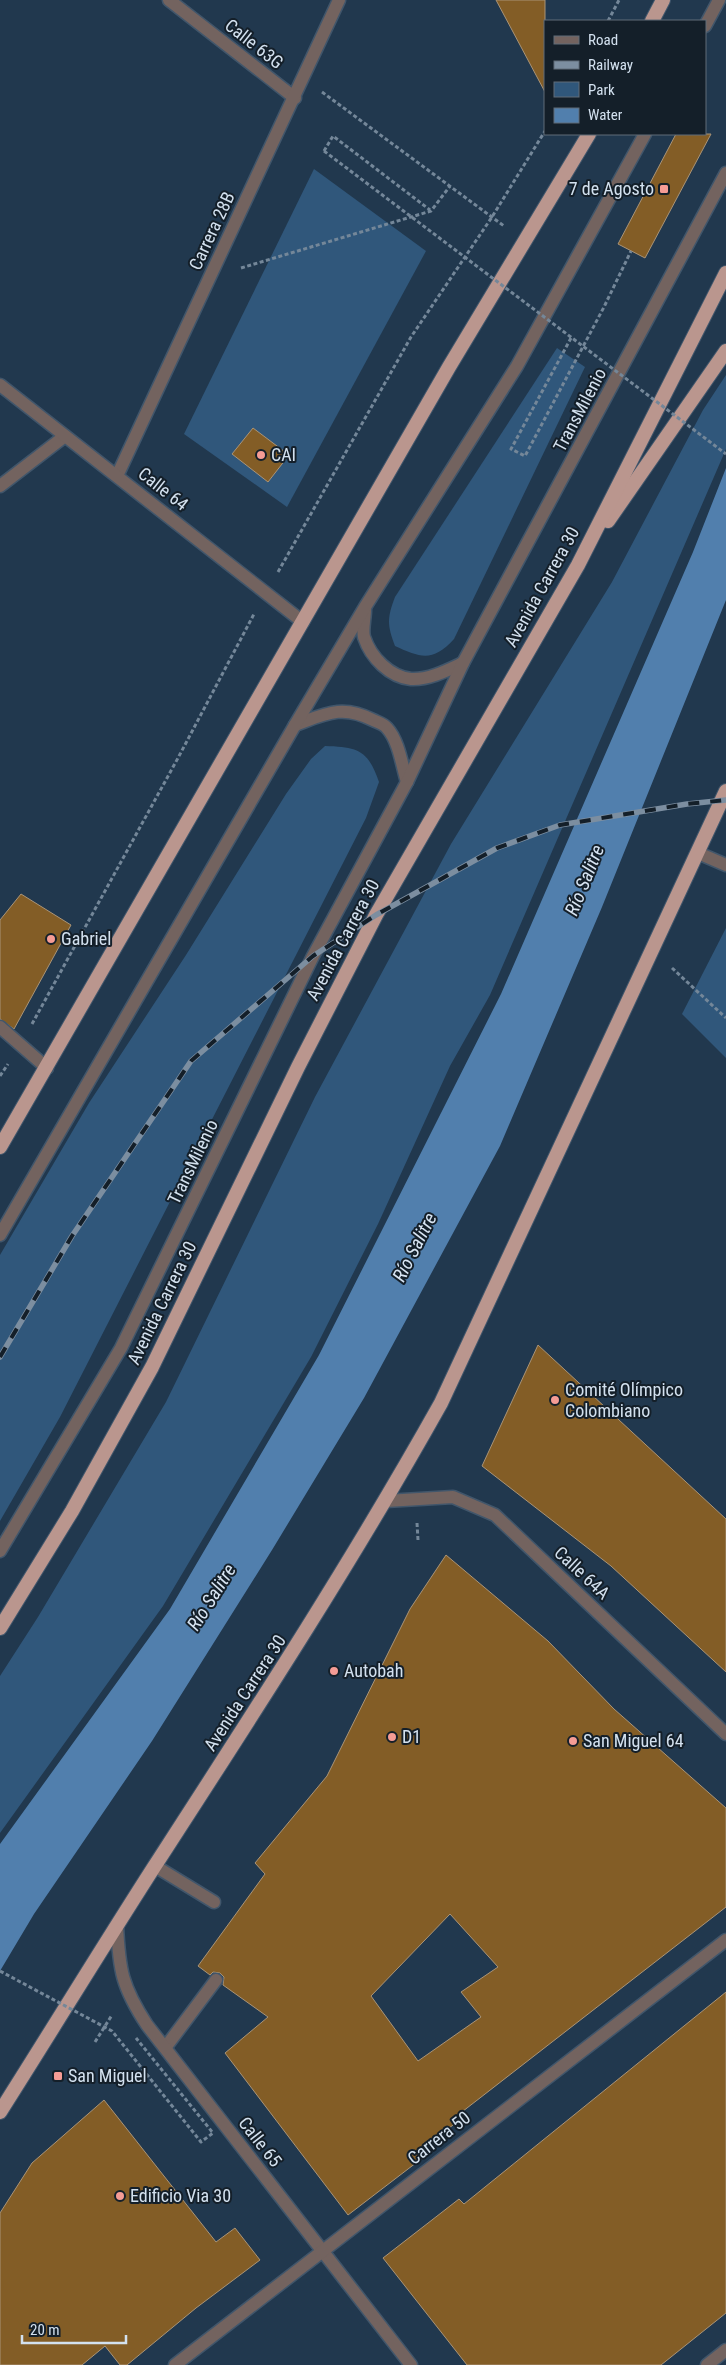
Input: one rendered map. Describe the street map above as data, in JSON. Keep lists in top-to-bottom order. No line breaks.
{"streets":{"highway":["Avenida Carrera 30"],"street":["Calle 63G","Carrera 28B","TransMilenio","Calle 64","Calle 64A","Carrera 50","Calle 65"]},"crossings":[["Calle 63G","Carrera 28B"],["Carrera 28B","Calle 64"],["Avenida Carrera 30","Calle 64A"],["Avenida Carrera 30","Calle 65"],["Carrera 50","Calle 65"]],"water":["Río Salitre"],"places":{"transit":["7 de Agosto","San Miguel"],"other":["CAI","Gabriel","Comité Olímpico Colombiano","Autobah","D1","San Miguel 64","Edificio Via 30"]},"legend":["Road","Railway","Park","Water"],"scale_bar":"20 m"}
